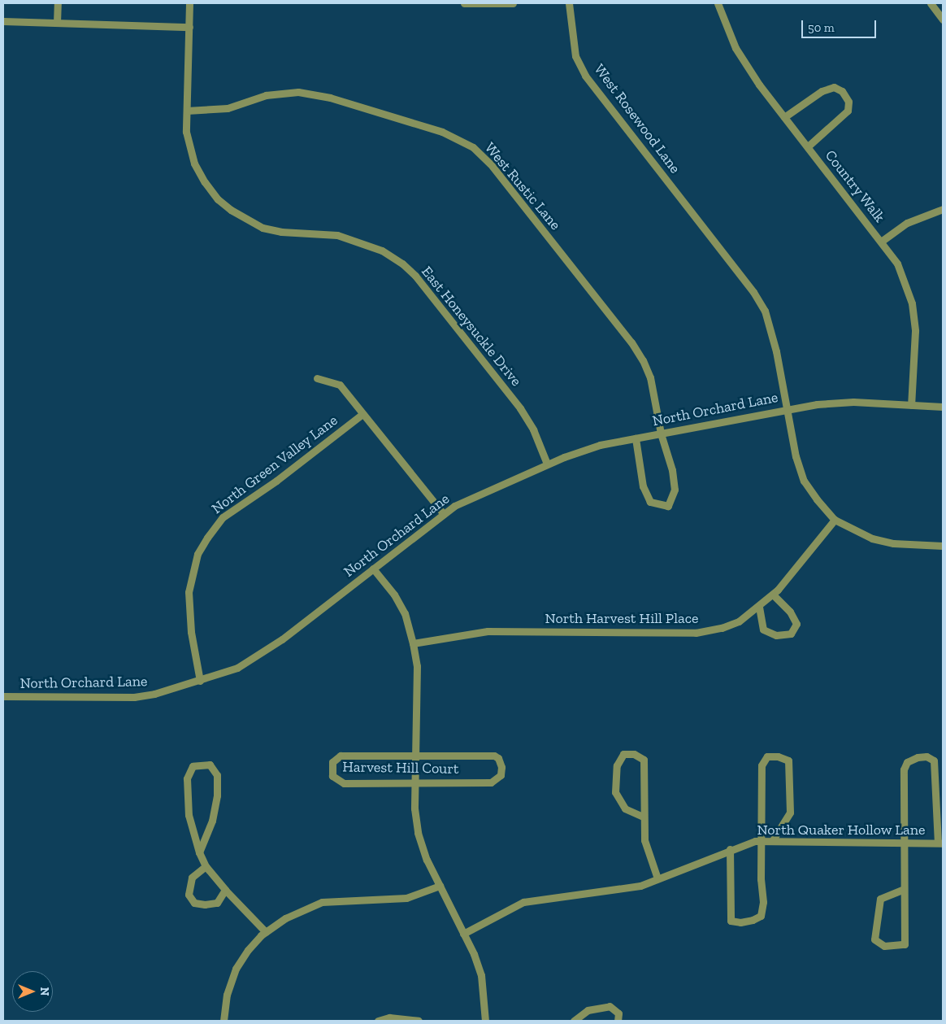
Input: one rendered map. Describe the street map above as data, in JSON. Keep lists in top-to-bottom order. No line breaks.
{"streets":{"street":["West Rosewood Lane","West Rustic Lane","Country Walk","East Honeysuckle Drive","North Orchard Lane","North Green Valley Lane","North Harvest Hill Place","Harvest Hill Court","North Quaker Hollow Lane"]},"crossings":[["West Rosewood Lane","North Orchard Lane"],["West Rosewood Lane","North Harvest Hill Place"],["West Rustic Lane","East Honeysuckle Drive"],["West Rustic Lane","North Orchard Lane"],["Country Walk","North Orchard Lane"],["East Honeysuckle Drive","North Orchard Lane"],["North Orchard Lane","North Green Valley Lane"]],"scale_bar":"50 m","north":"right"}
